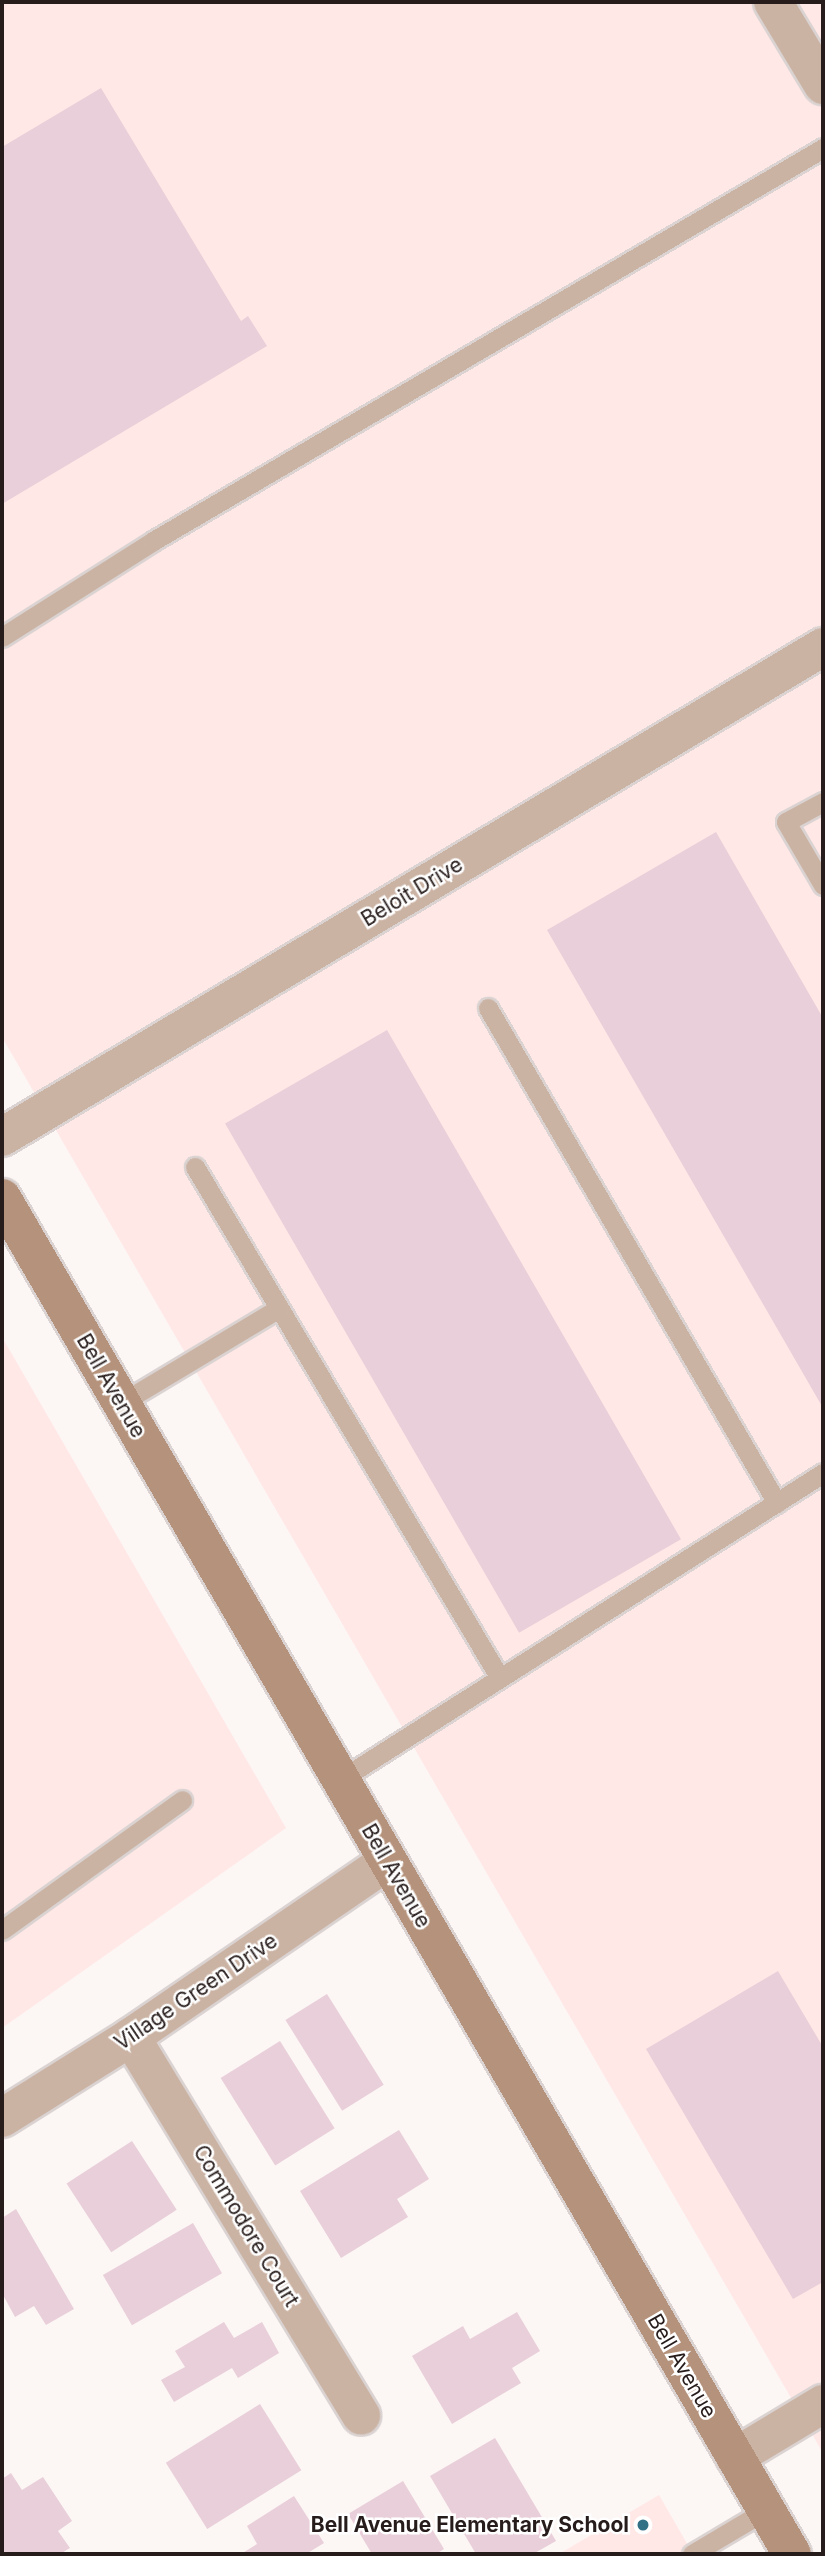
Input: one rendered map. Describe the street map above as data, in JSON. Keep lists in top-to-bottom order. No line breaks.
{"streets":{"main road":["Bell Avenue"],"street":["Beloit Drive","Village Green Drive","Commodore Court"]},"crossings":[["Bell Avenue","Village Green Drive"],["Village Green Drive","Commodore Court"]],"places":["Bell Avenue Elementary School"]}
